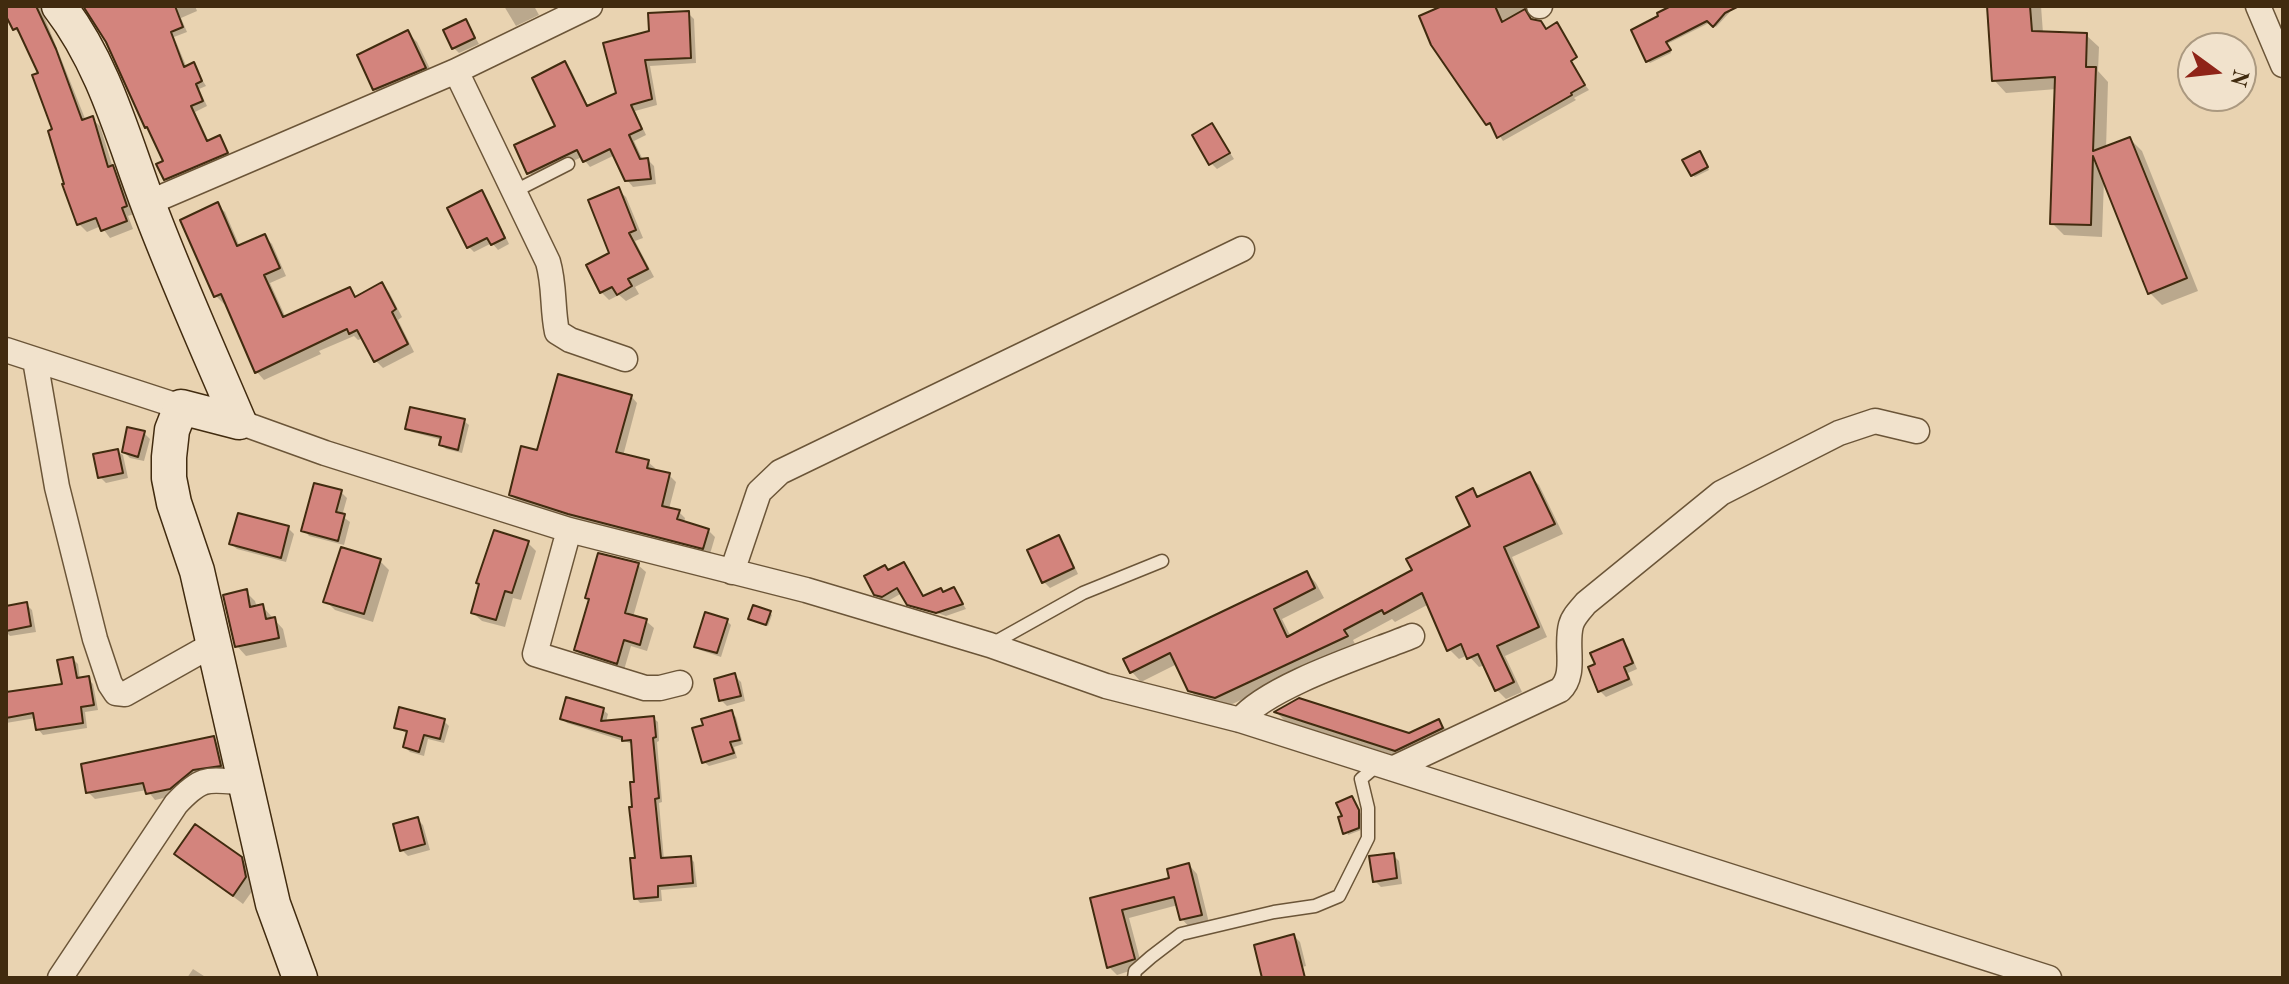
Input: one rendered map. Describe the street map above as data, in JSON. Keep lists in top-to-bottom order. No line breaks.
{"north":"right"}
